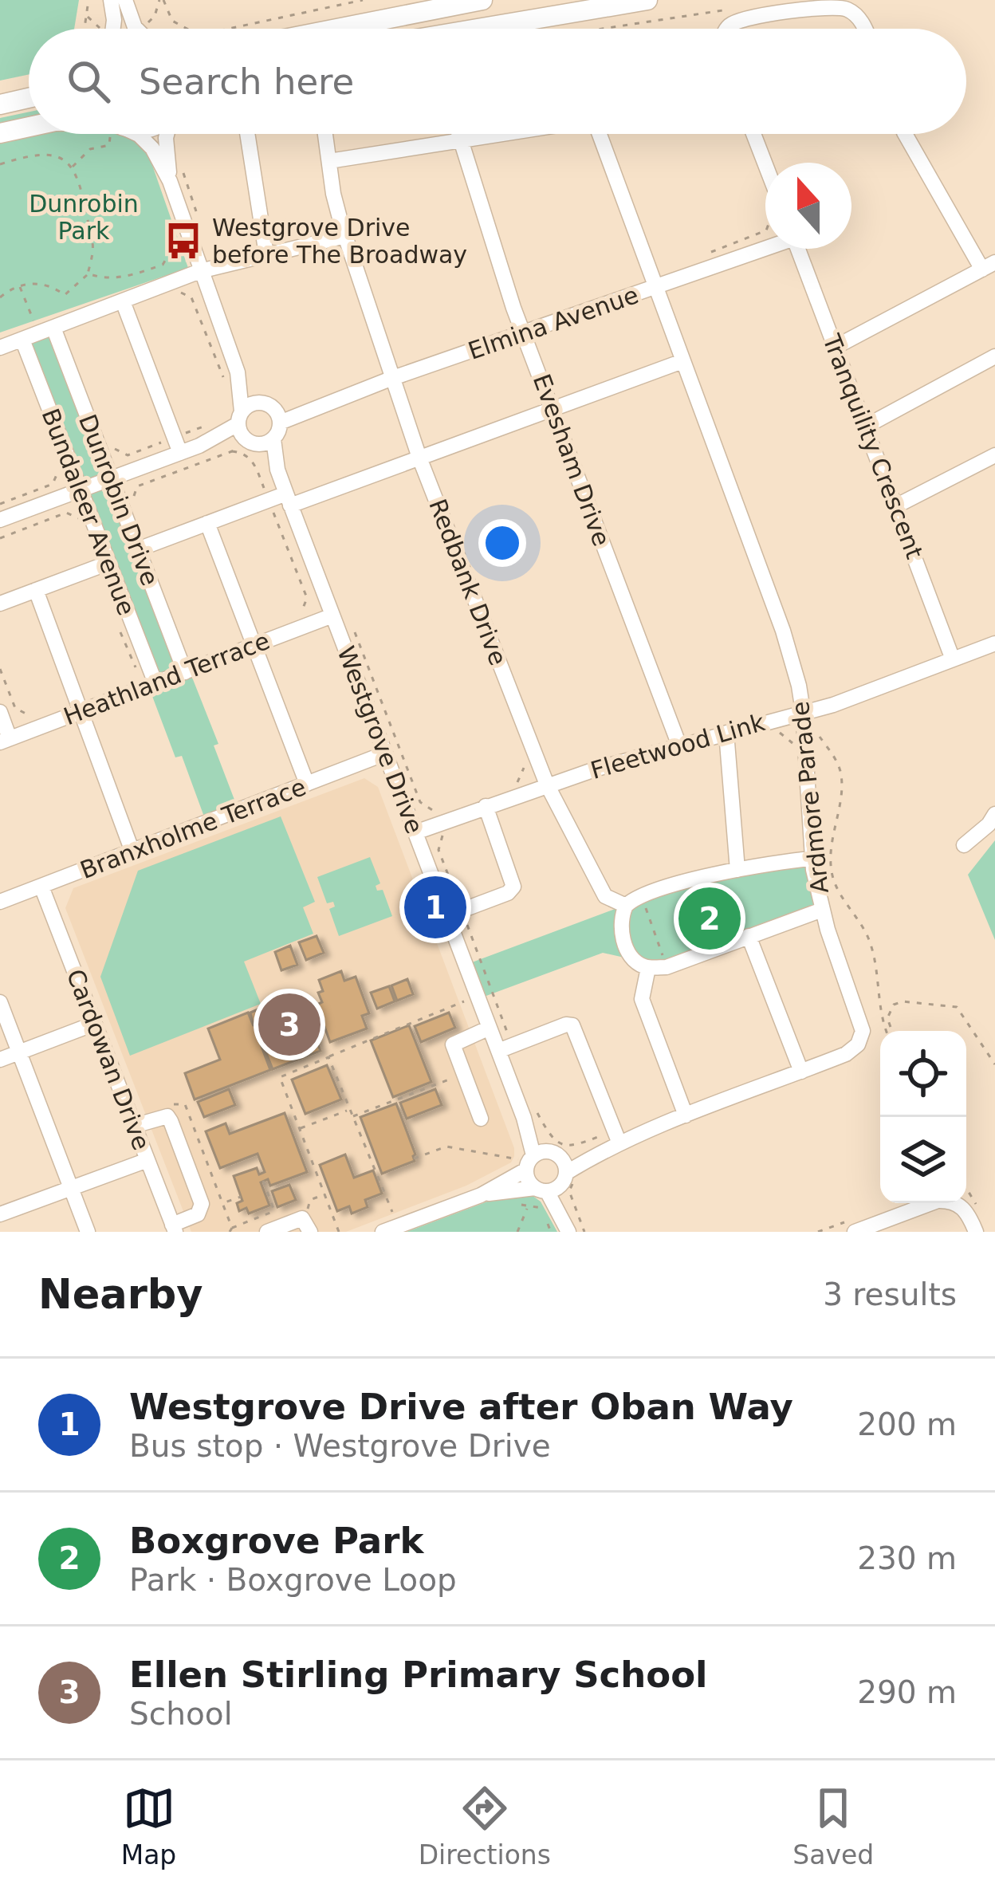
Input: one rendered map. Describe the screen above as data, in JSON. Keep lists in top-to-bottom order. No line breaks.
{"streets":{"street":["Elmina Avenue","Tranquility Crescent","Evesham Drive","Dunrobin Drive","Bundaleer Avenue","Redbank Drive","Heathland Terrace","Westgrove Drive","Fleetwood Link","Ardmore Parade","Branxholme Terrace","Cardowan Drive"]},"crossings":[["Elmina Avenue","Evesham Drive"],["Elmina Avenue","Redbank Drive"],["Elmina Avenue","Ardmore Parade"],["Tranquility Crescent","Fleetwood Link"],["Evesham Drive","Fleetwood Link"],["Dunrobin Drive","Heathland Terrace"],["Bundaleer Avenue","Heathland Terrace"],["Redbank Drive","Fleetwood Link"],["Heathland Terrace","Westgrove Drive"],["Westgrove Drive","Fleetwood Link"],["Westgrove Drive","Ardmore Parade"],["Westgrove Drive","Branxholme Terrace"],["Fleetwood Link","Ardmore Parade"],["Branxholme Terrace","Cardowan Drive"]],"parks":["Dunrobin Park"],"places":{"bus stop":["Westgrove Drive before The Broadway"]},"north":"top","page":{"search":"Search here","pins":["1","2","3"],"heading":["Nearby","3 results"],"list":[{"mark":"1","name":"Westgrove Drive after Oban Way","note":"Bus stop · Westgrove Drive","value":"200 m"},{"mark":"2","name":"Boxgrove Park","note":"Park · Boxgrove Loop","value":"230 m"},{"mark":"3","name":"Ellen Stirling Primary School","note":"School","value":"290 m"}],"nav":["Map","Directions","Saved"]}}
